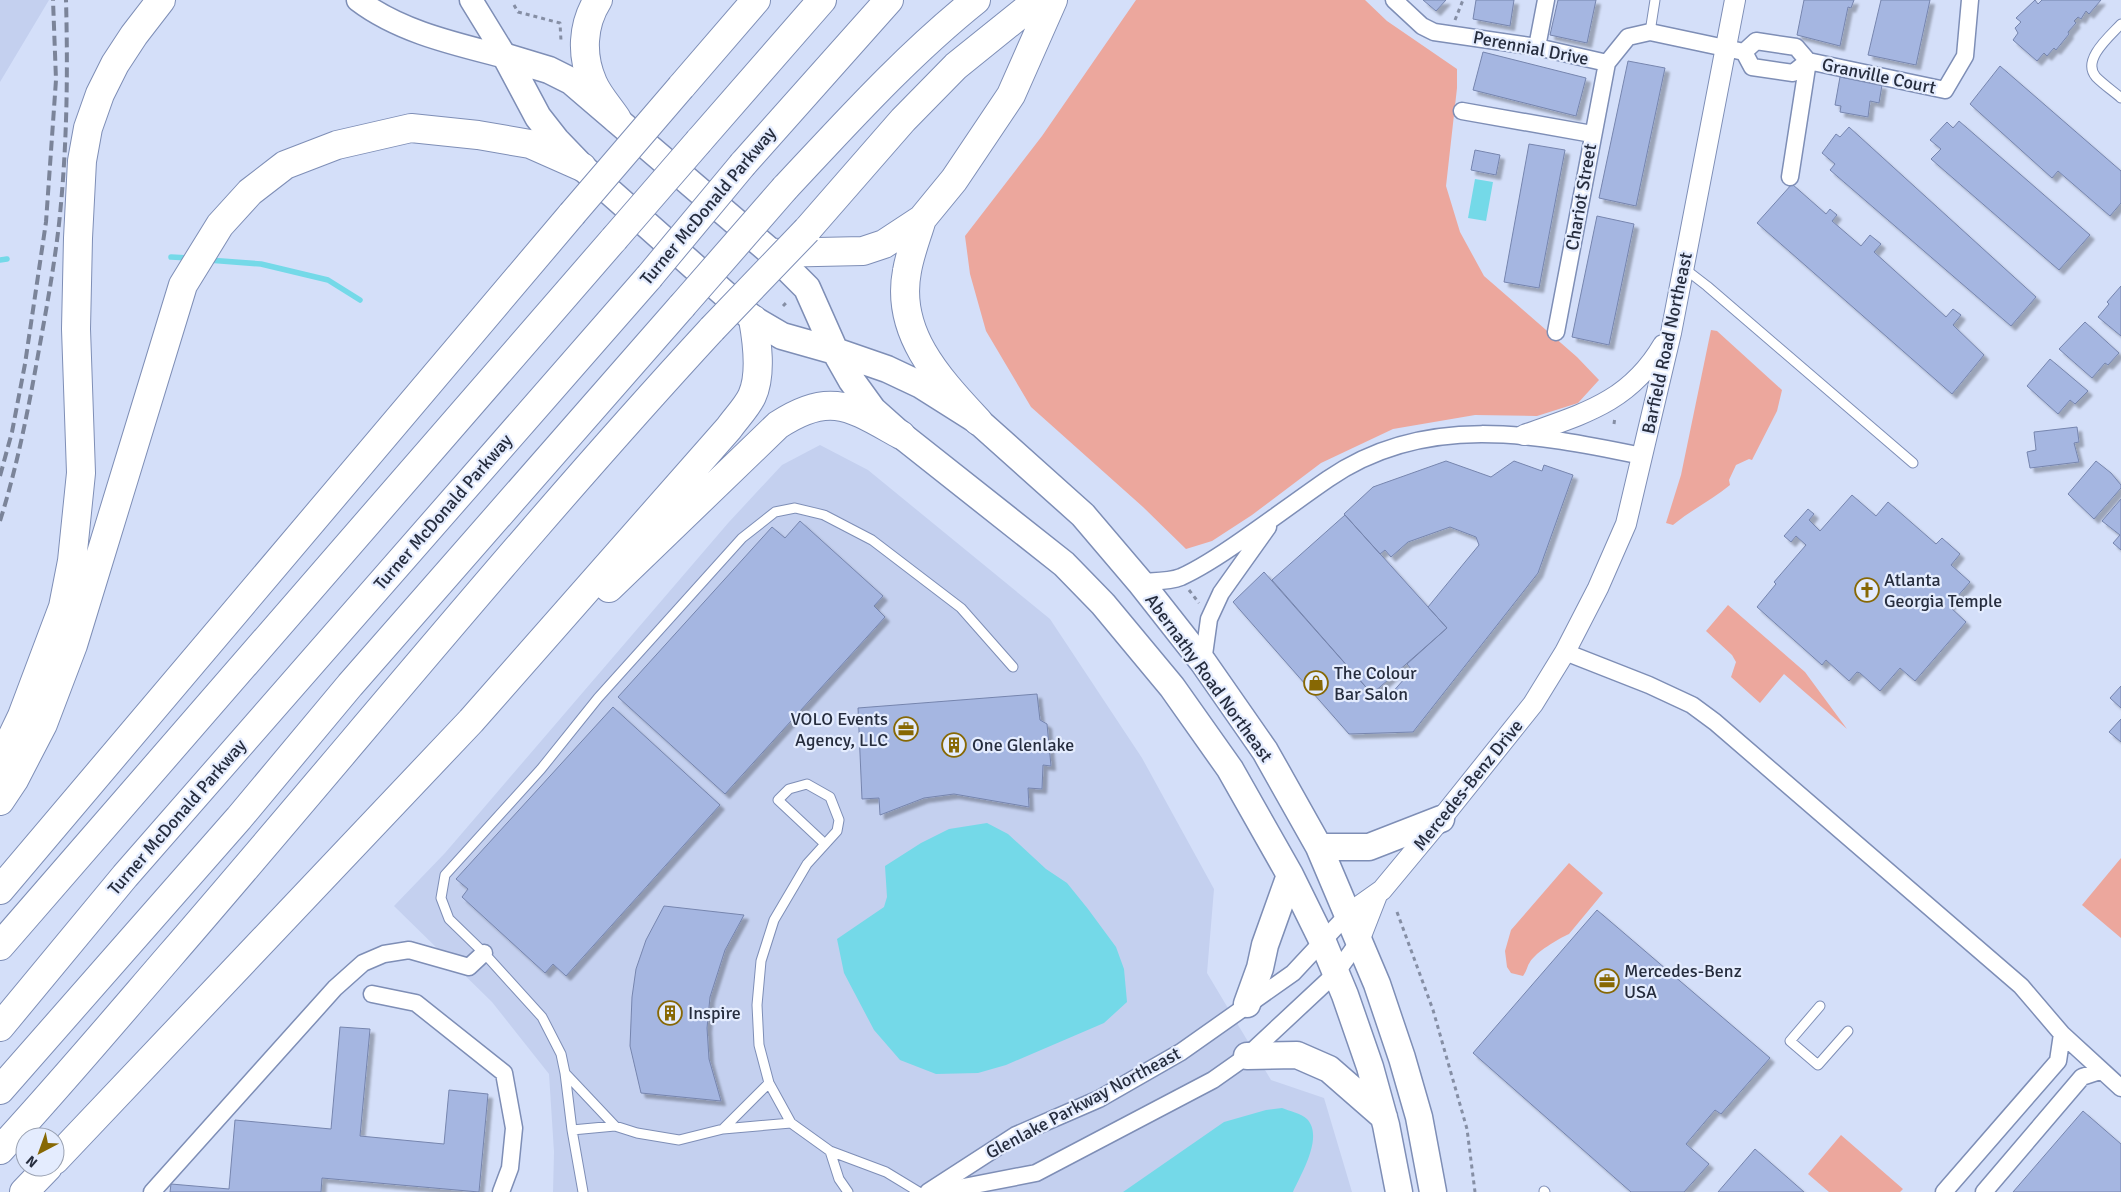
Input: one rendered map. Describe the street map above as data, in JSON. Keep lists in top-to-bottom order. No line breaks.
{"streets":{"highway":["Turner McDonald Parkway"],"main road":["Abernathy Road Northeast"],"street":["Perennial Drive","Granville Court","Chariot Street","Barfield Road Northeast","Mercedes-Benz Drive","Glenlake Parkway Northeast"]},"crossings":[["Perennial Drive","Granville Court"],["Perennial Drive","Chariot Street"],["Perennial Drive","Barfield Road Northeast"],["Granville Court","Barfield Road Northeast"],["Barfield Road Northeast","Mercedes-Benz Drive"],["Abernathy Road Northeast","Mercedes-Benz Drive"],["Abernathy Road Northeast","Glenlake Parkway Northeast"],["Mercedes-Benz Drive","Glenlake Parkway Northeast"]],"places":{"church":["Atlanta Georgia Temple"],"shop":["The Colour Bar Salon"],"office":["VOLO Events Agency, LLC","Mercedes-Benz USA"],"building":["One Glenlake","Inspire"]},"north":"bottom left"}
